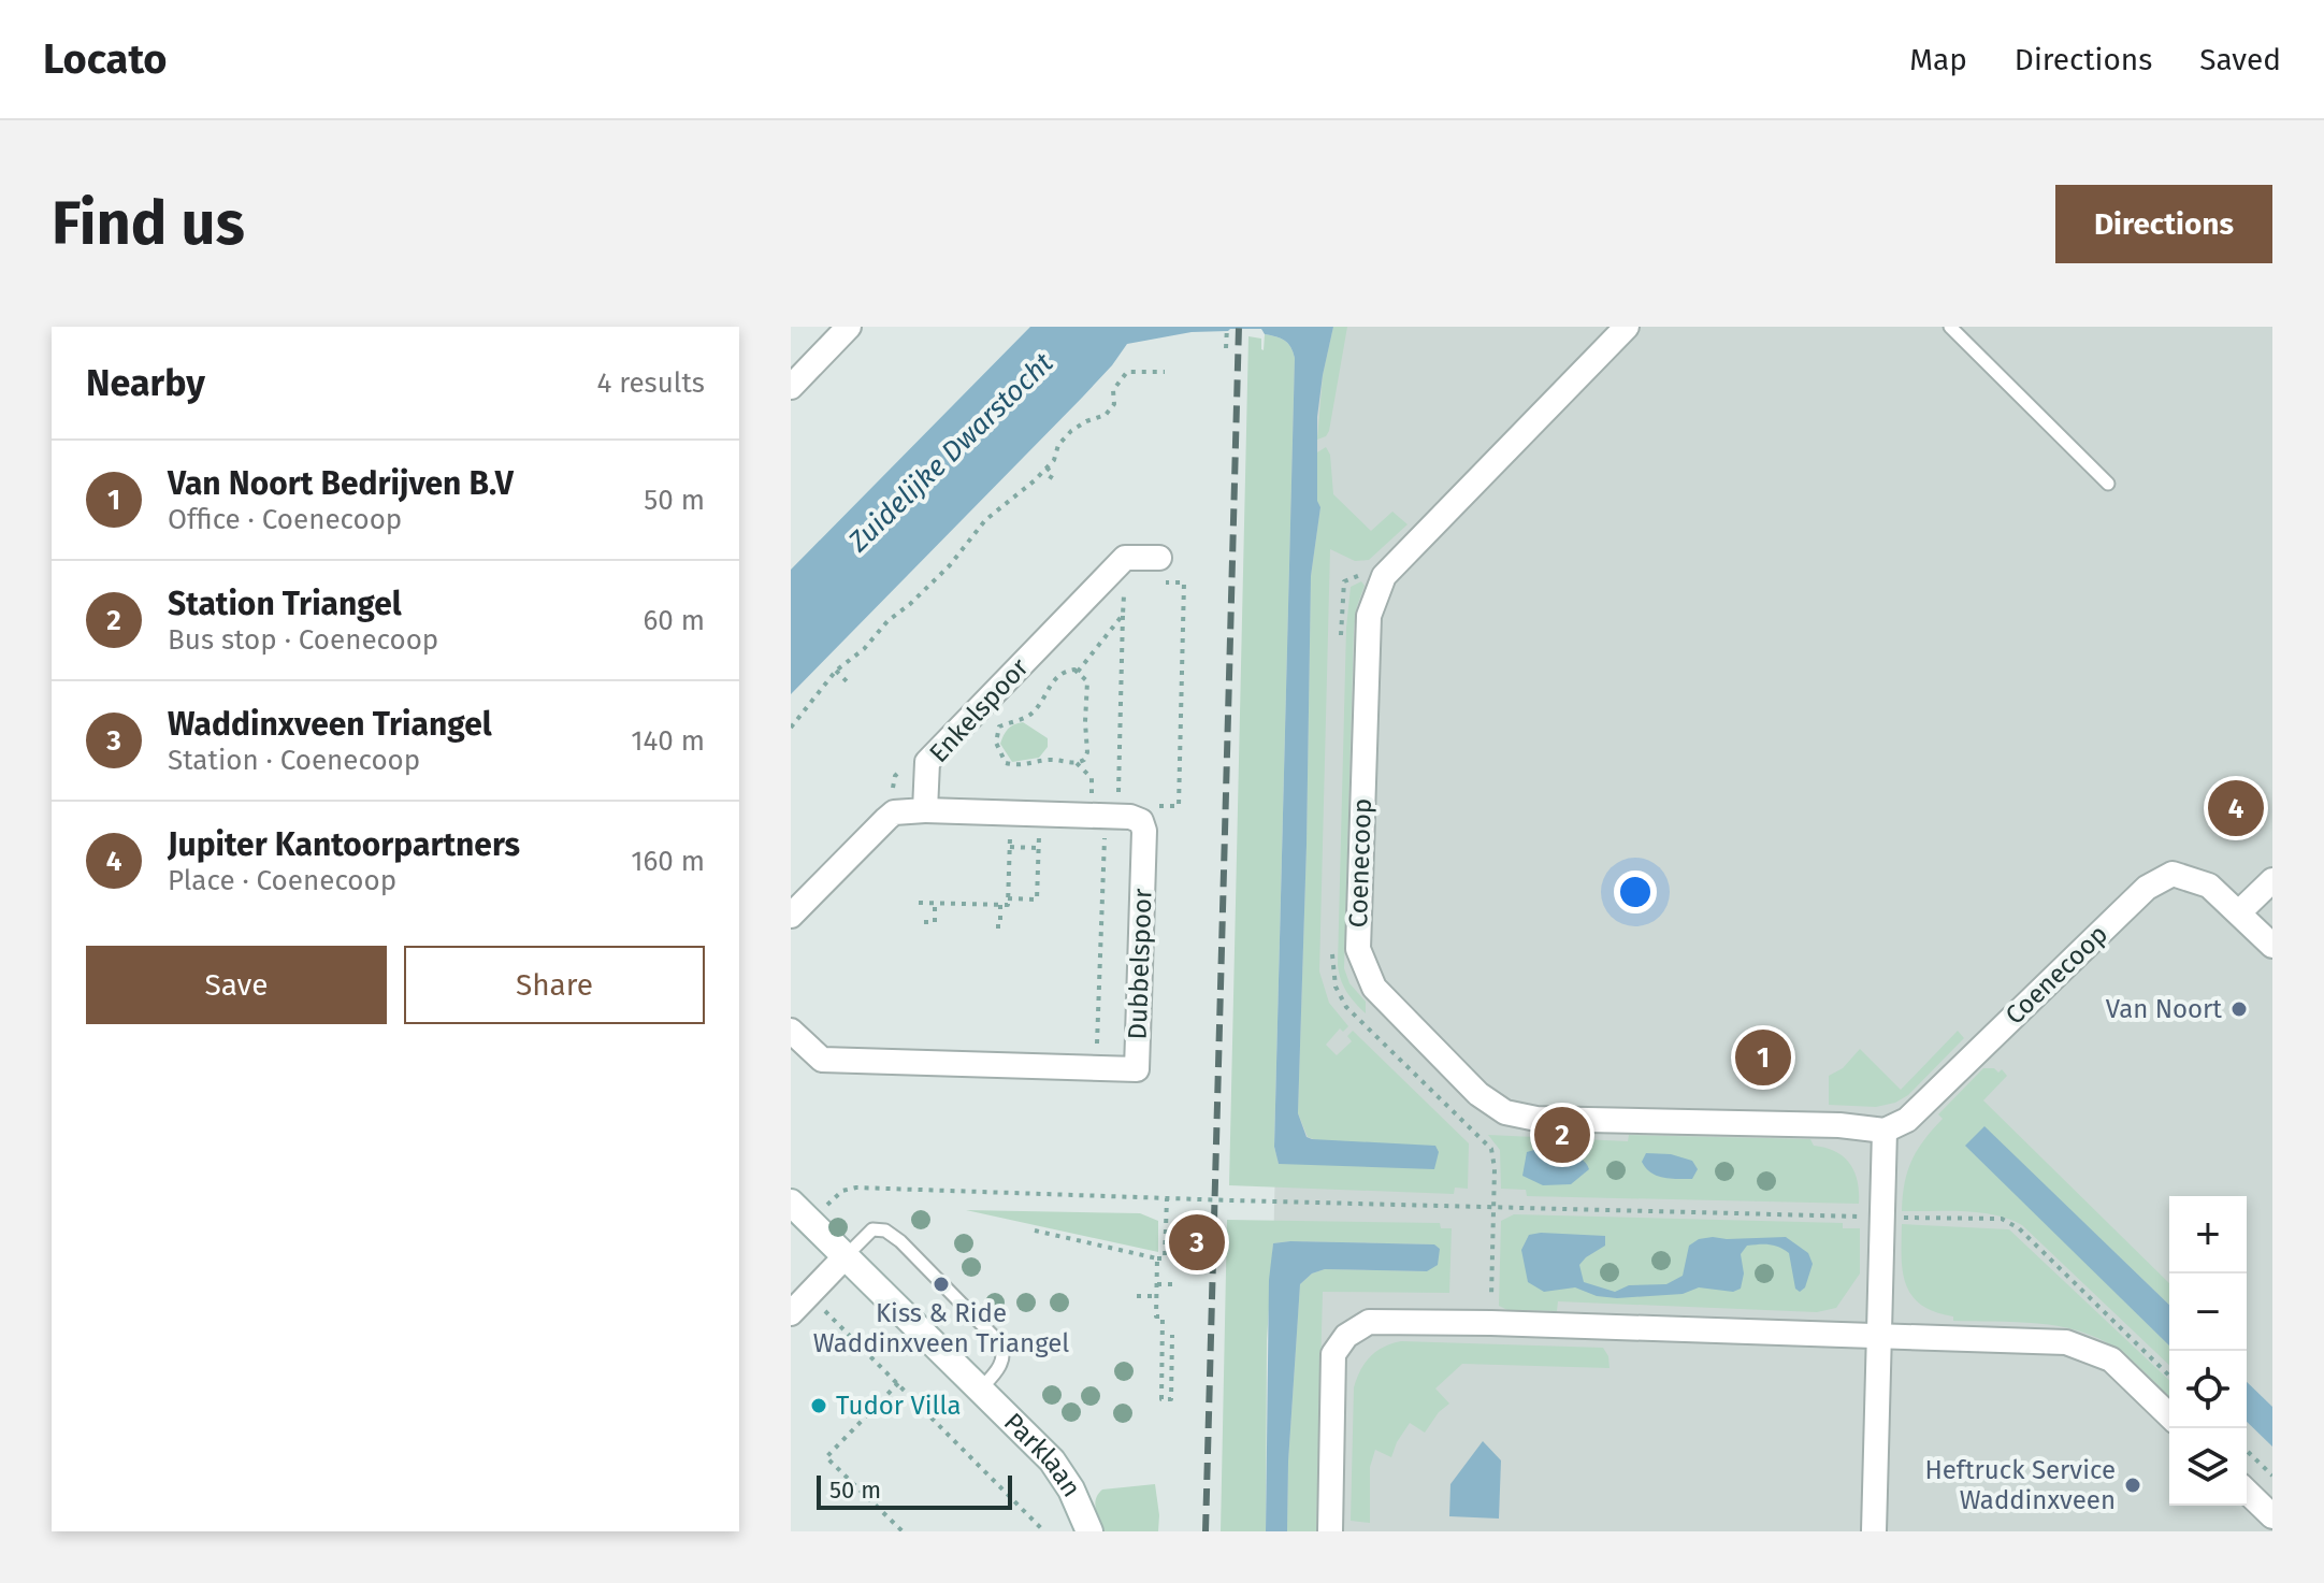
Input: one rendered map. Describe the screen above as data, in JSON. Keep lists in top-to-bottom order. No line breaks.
{"streets":{"street":["Enkelspoor","Coenecoop","Dubbelspoor","Parklaan"]},"water":["Zuidelijke Dwarstocht"],"places":["Van Noort","Kiss & Ride Waddinxveen Triangel","Tudor Villa","Heftruck Service Waddinxveen"],"scale_bar":"50 m","page":{"header":"Locato","nav":["Map","Directions","Saved"],"buttons":["Directions",["Save","Share"]],"title":"Find us","heading":["Nearby","4 results"],"list":[{"mark":"1","name":"Van Noort Bedrijven B.V","note":"Office · Coenecoop","value":"50 m"},{"mark":"2","name":"Station Triangel","note":"Bus stop · Coenecoop","value":"60 m"},{"mark":"3","name":"Waddinxveen Triangel","note":"Station · Coenecoop","value":"140 m"},{"mark":"4","name":"Jupiter Kantoorpartners","note":"Place · Coenecoop","value":"160 m"}],"pins":["4","1","2","3"],"map_buttons":["+","−"],"scale":"50 m"}}
